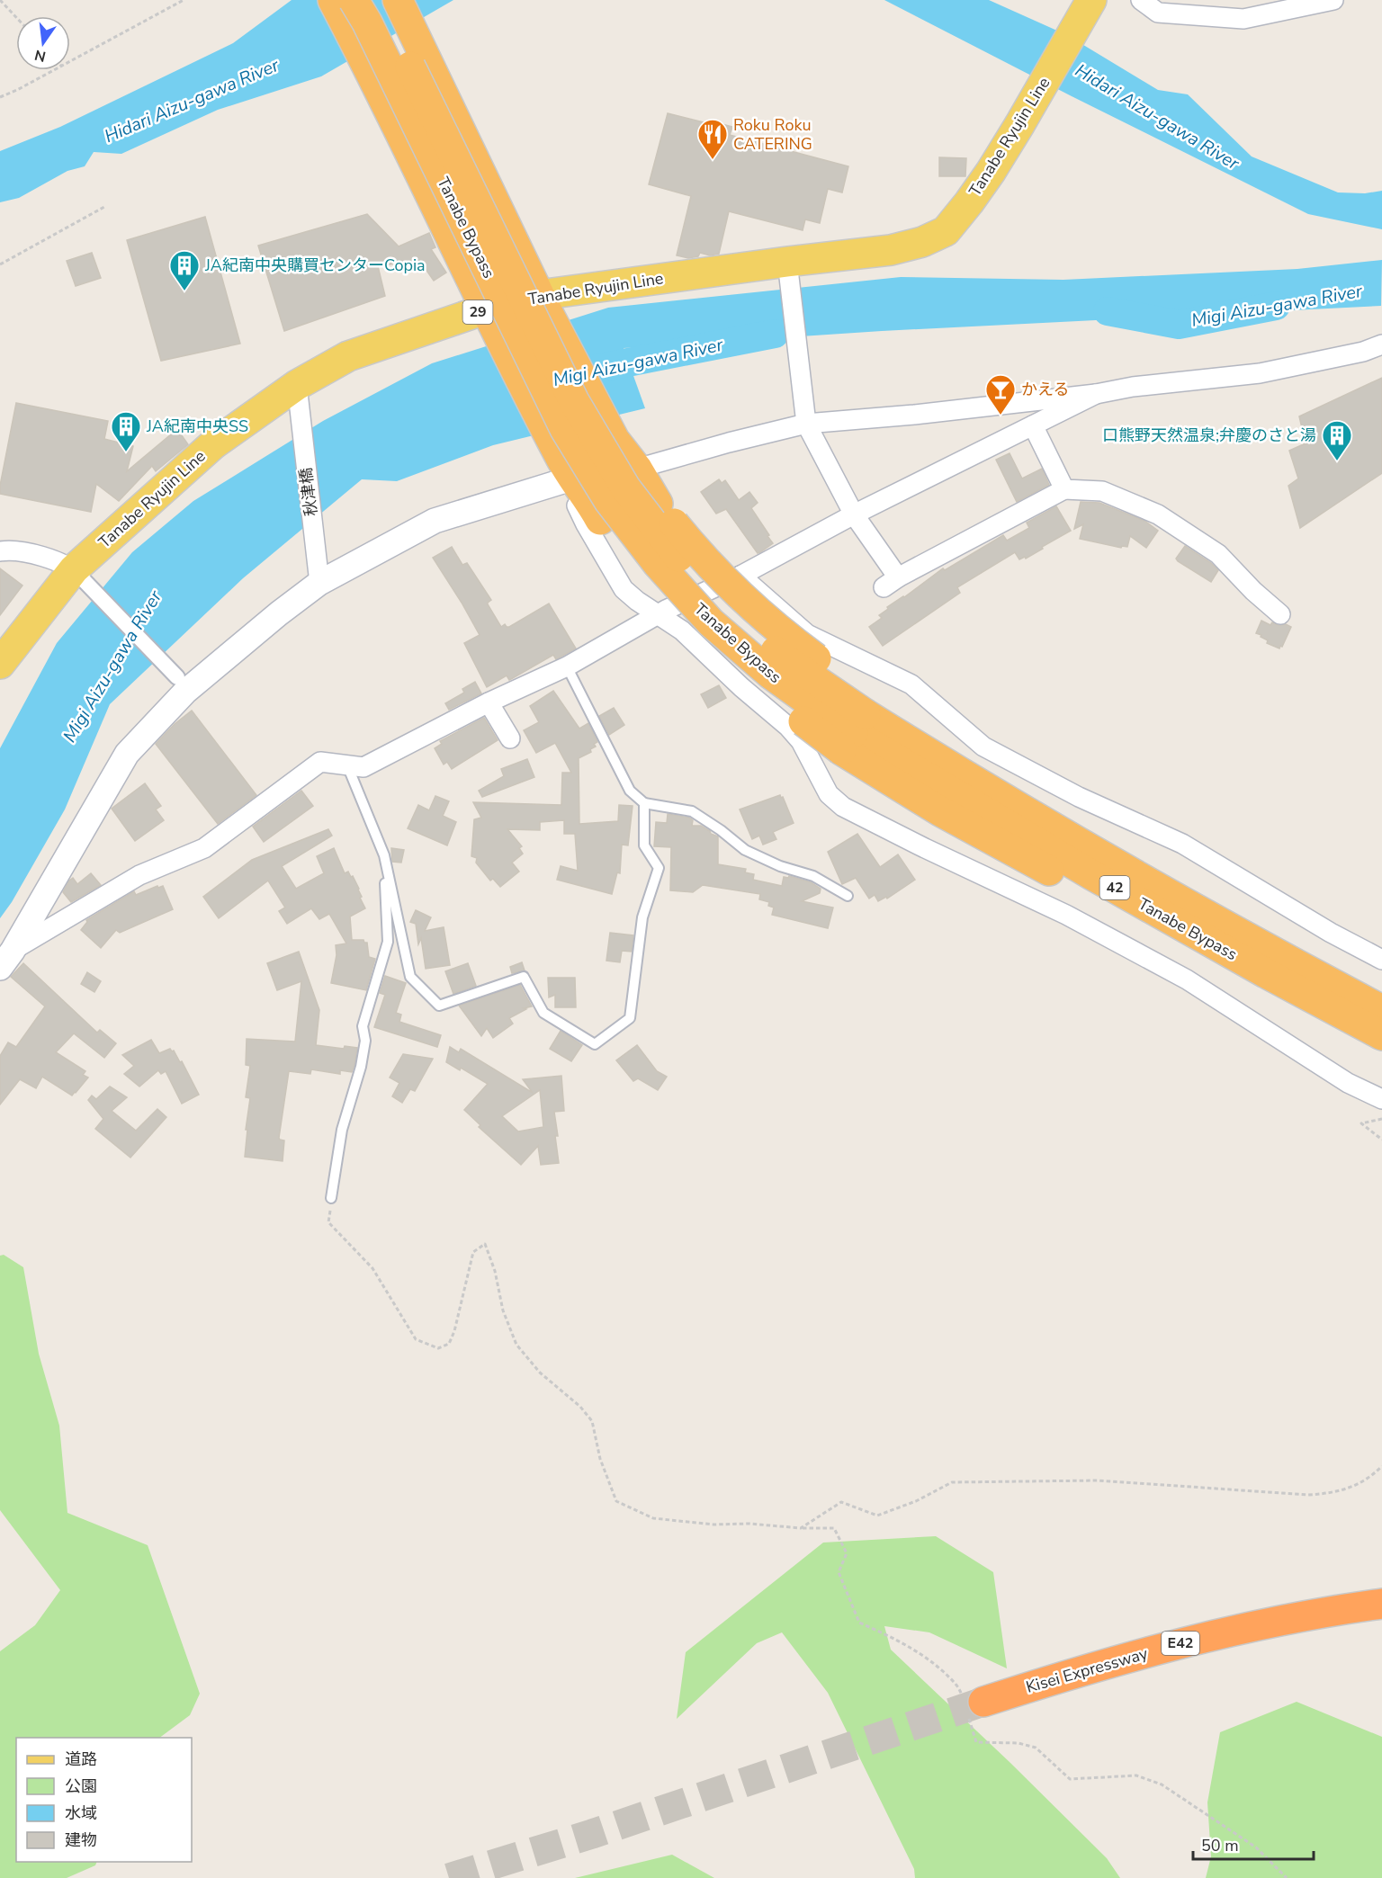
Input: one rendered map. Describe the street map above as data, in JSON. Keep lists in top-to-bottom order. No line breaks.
{"streets":{"highway":["Tanabe Bypass","42","E42","Kisei Expressway"],"main road":["Tanabe Ryujin Line","29"],"street":["秋津橋"]},"crossings":[["Tanabe Ryujin Line","秋津橋"]],"water":["Hidari Aizu-gawa River","Migi Aizu-gawa River"],"places":{"restaurant":["Roku Roku CATERING"],"building":["JA紀南中央購買センターCopia","JA紀南中央SS","口熊野天然温泉;弁慶のさと湯"],"bar":["かえる"]},"legend":["道路","公園","水域","建物"],"scale_bar":"50 m","north":"bottom"}
